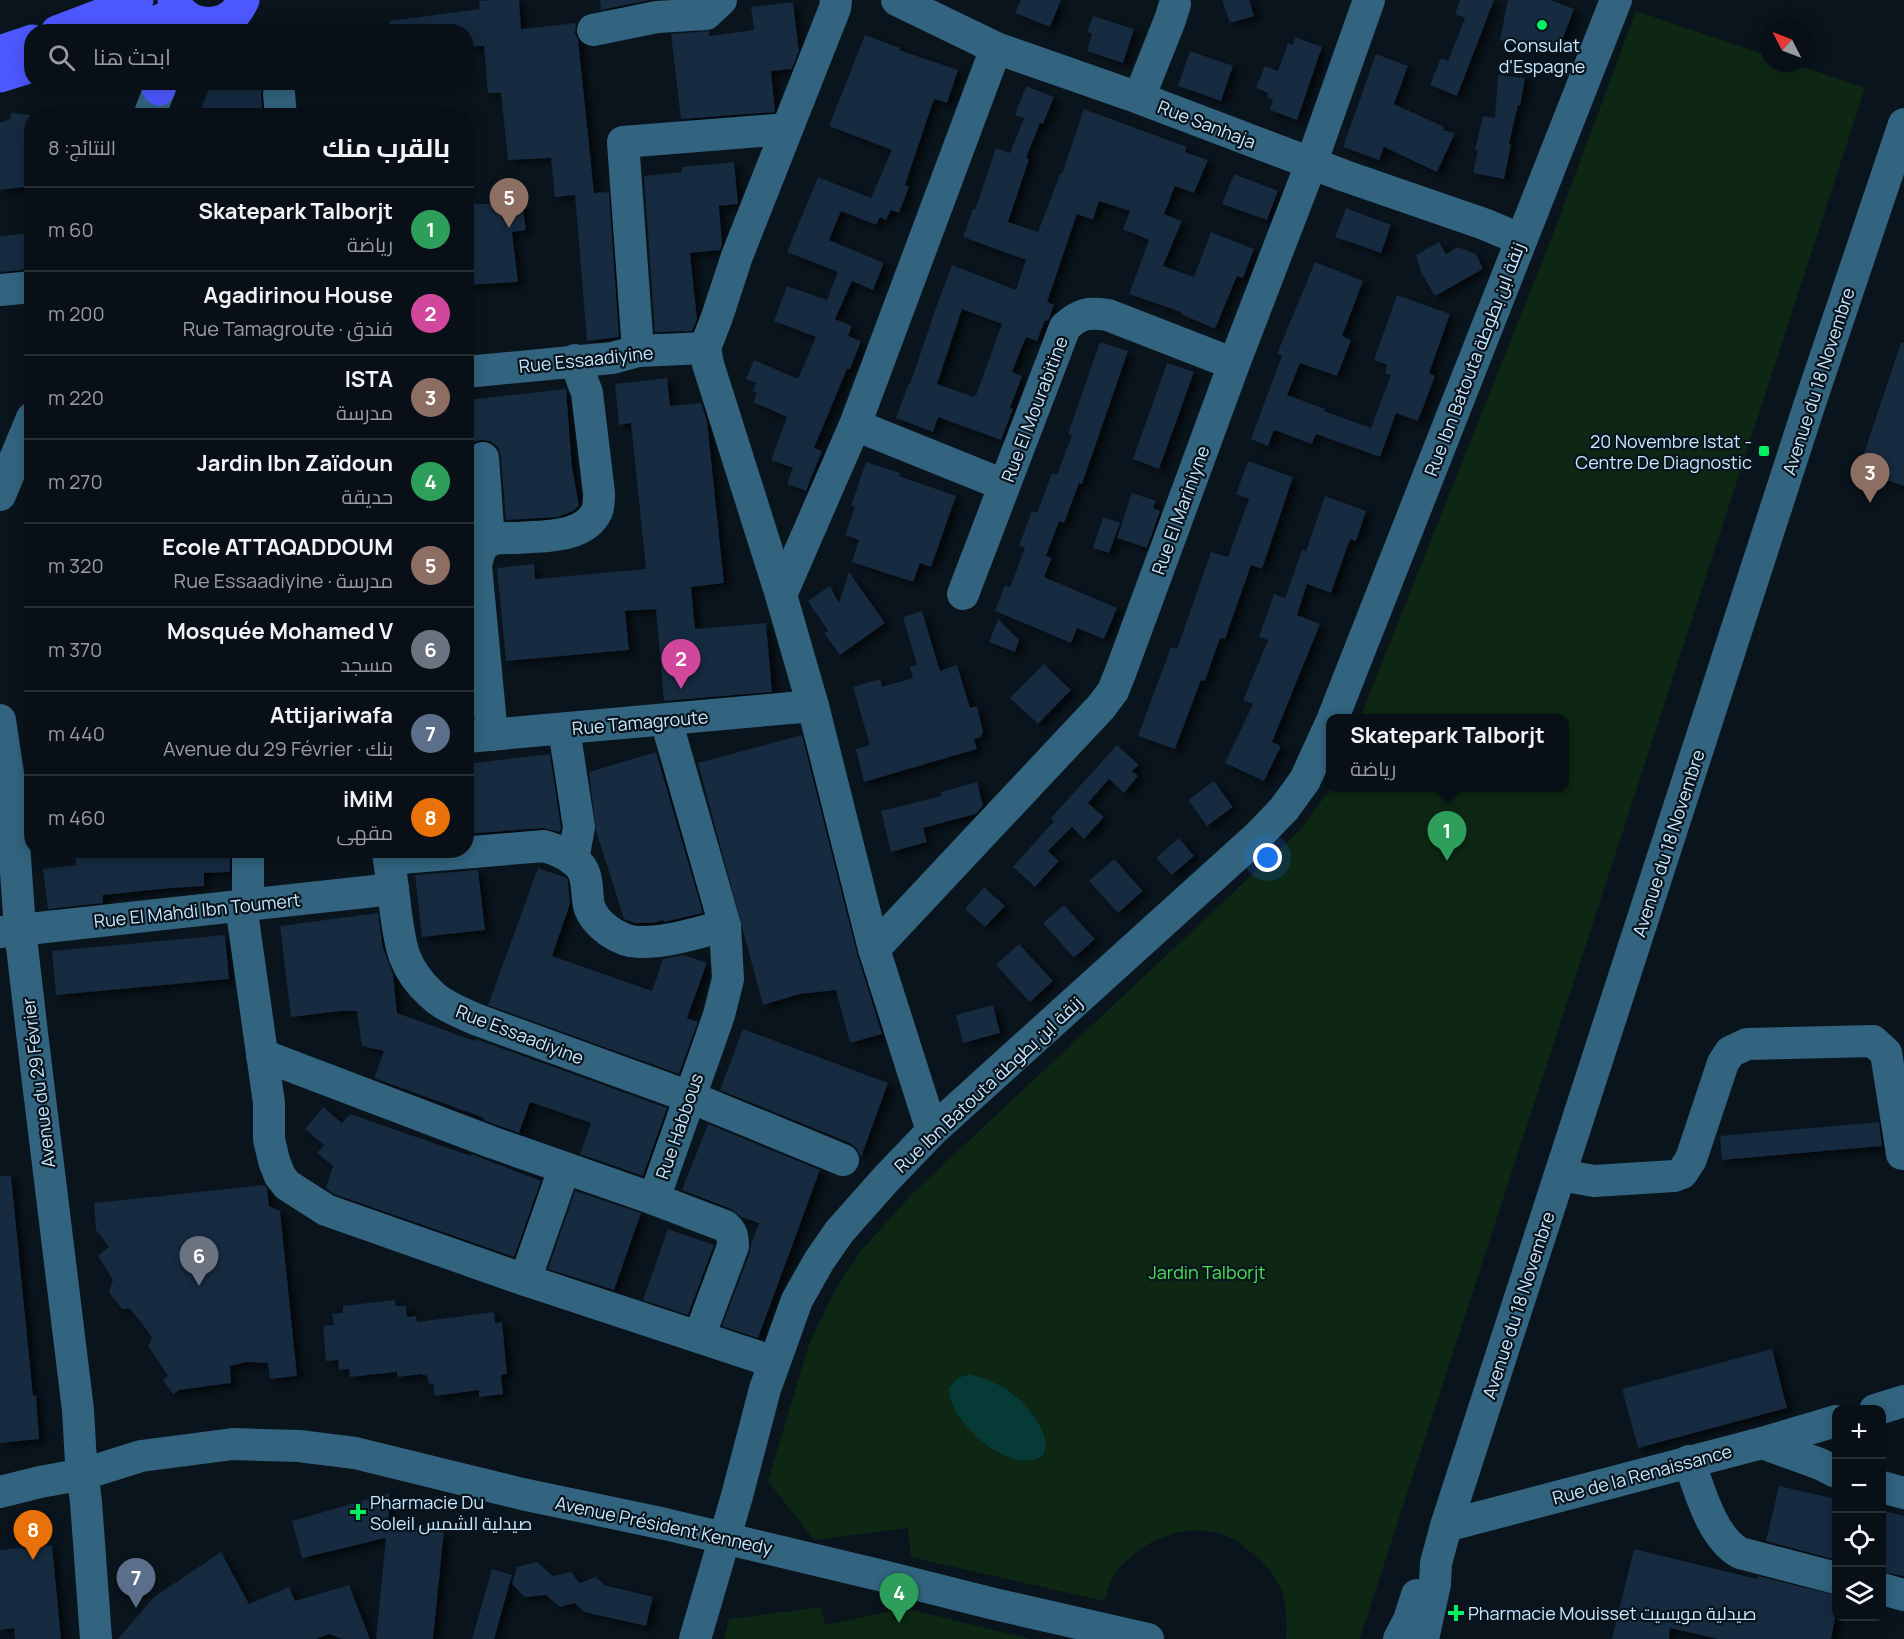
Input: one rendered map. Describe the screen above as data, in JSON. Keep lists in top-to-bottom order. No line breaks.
{"streets":{"street":["Rue Sanhaja","Rue Essaadiyine","Rue Ibn Batouta زنقة ابن بطوطة","Avenue du 18 Novembre","Rue El Mourabitine","Rue El Mariniyne","Rue Tamagroute","Rue El Mahdi Ibn Toumert","Avenue du 29 Février","Rue Habbous","Rue de la Renaissance","Avenue Président Kennedy"]},"crossings":[["Rue Sanhaja","Rue Ibn Batouta زنقة ابن بطوطة"],["Rue Sanhaja","Rue El Mariniyne"],["Rue Essaadiyine","Rue El Mahdi Ibn Toumert"],["Rue Essaadiyine","Rue Habbous"],["Rue Ibn Batouta زنقة ابن بطوطة","Avenue Président Kennedy"],["Avenue du 18 Novembre","Rue de la Renaissance"],["Rue El Mourabitine","Rue El Mariniyne"],["Rue Tamagroute","Rue Habbous"],["Rue El Mahdi Ibn Toumert","Avenue du 29 Février"],["Avenue du 29 Février","Avenue Président Kennedy"]],"parks":["Jardin Talborjt"],"places":{"other":["Consulat d'Espagne"],"transit":["20 Novembre Istat - Centre De Diagnostic"],"health":["Pharmacie Du Soleil صيدلية الشمس","Pharmacie Mouisset صيدلية مويسيت"]},"north":"top left","page":{"search":"ابحث هنا","heading":["بالقرب منك","النتائج: 8"],"pins":["5","3","2","1","6","8","7","4"],"list":[{"mark":"1","name":"Skatepark Talborjt","note":"رياضة","value":"60 m"},{"mark":"2","name":"Agadirinou House","note":"فندق · Rue Tamagroute","value":"200 m"},{"mark":"3","name":"ISTA","note":"مدرسة","value":"220 m"},{"mark":"4","name":"Jardin Ibn Zaïdoun","note":"حديقة","value":"270 m"},{"mark":"5","name":"Ecole ATTAQADDOUM","note":"مدرسة · Rue Essaadiyine","value":"320 m"},{"mark":"6","name":"Mosquée Mohamed V","note":"مسجد","value":"370 m"},{"mark":"7","name":"Attijariwafa","note":"بنك · Avenue du 29 Février","value":"440 m"},{"mark":"8","name":"iMiM","note":"مقهى","value":"460 m"}],"popup":["Skatepark Talborjt","رياضة"],"map_buttons":["+","−"]}}
